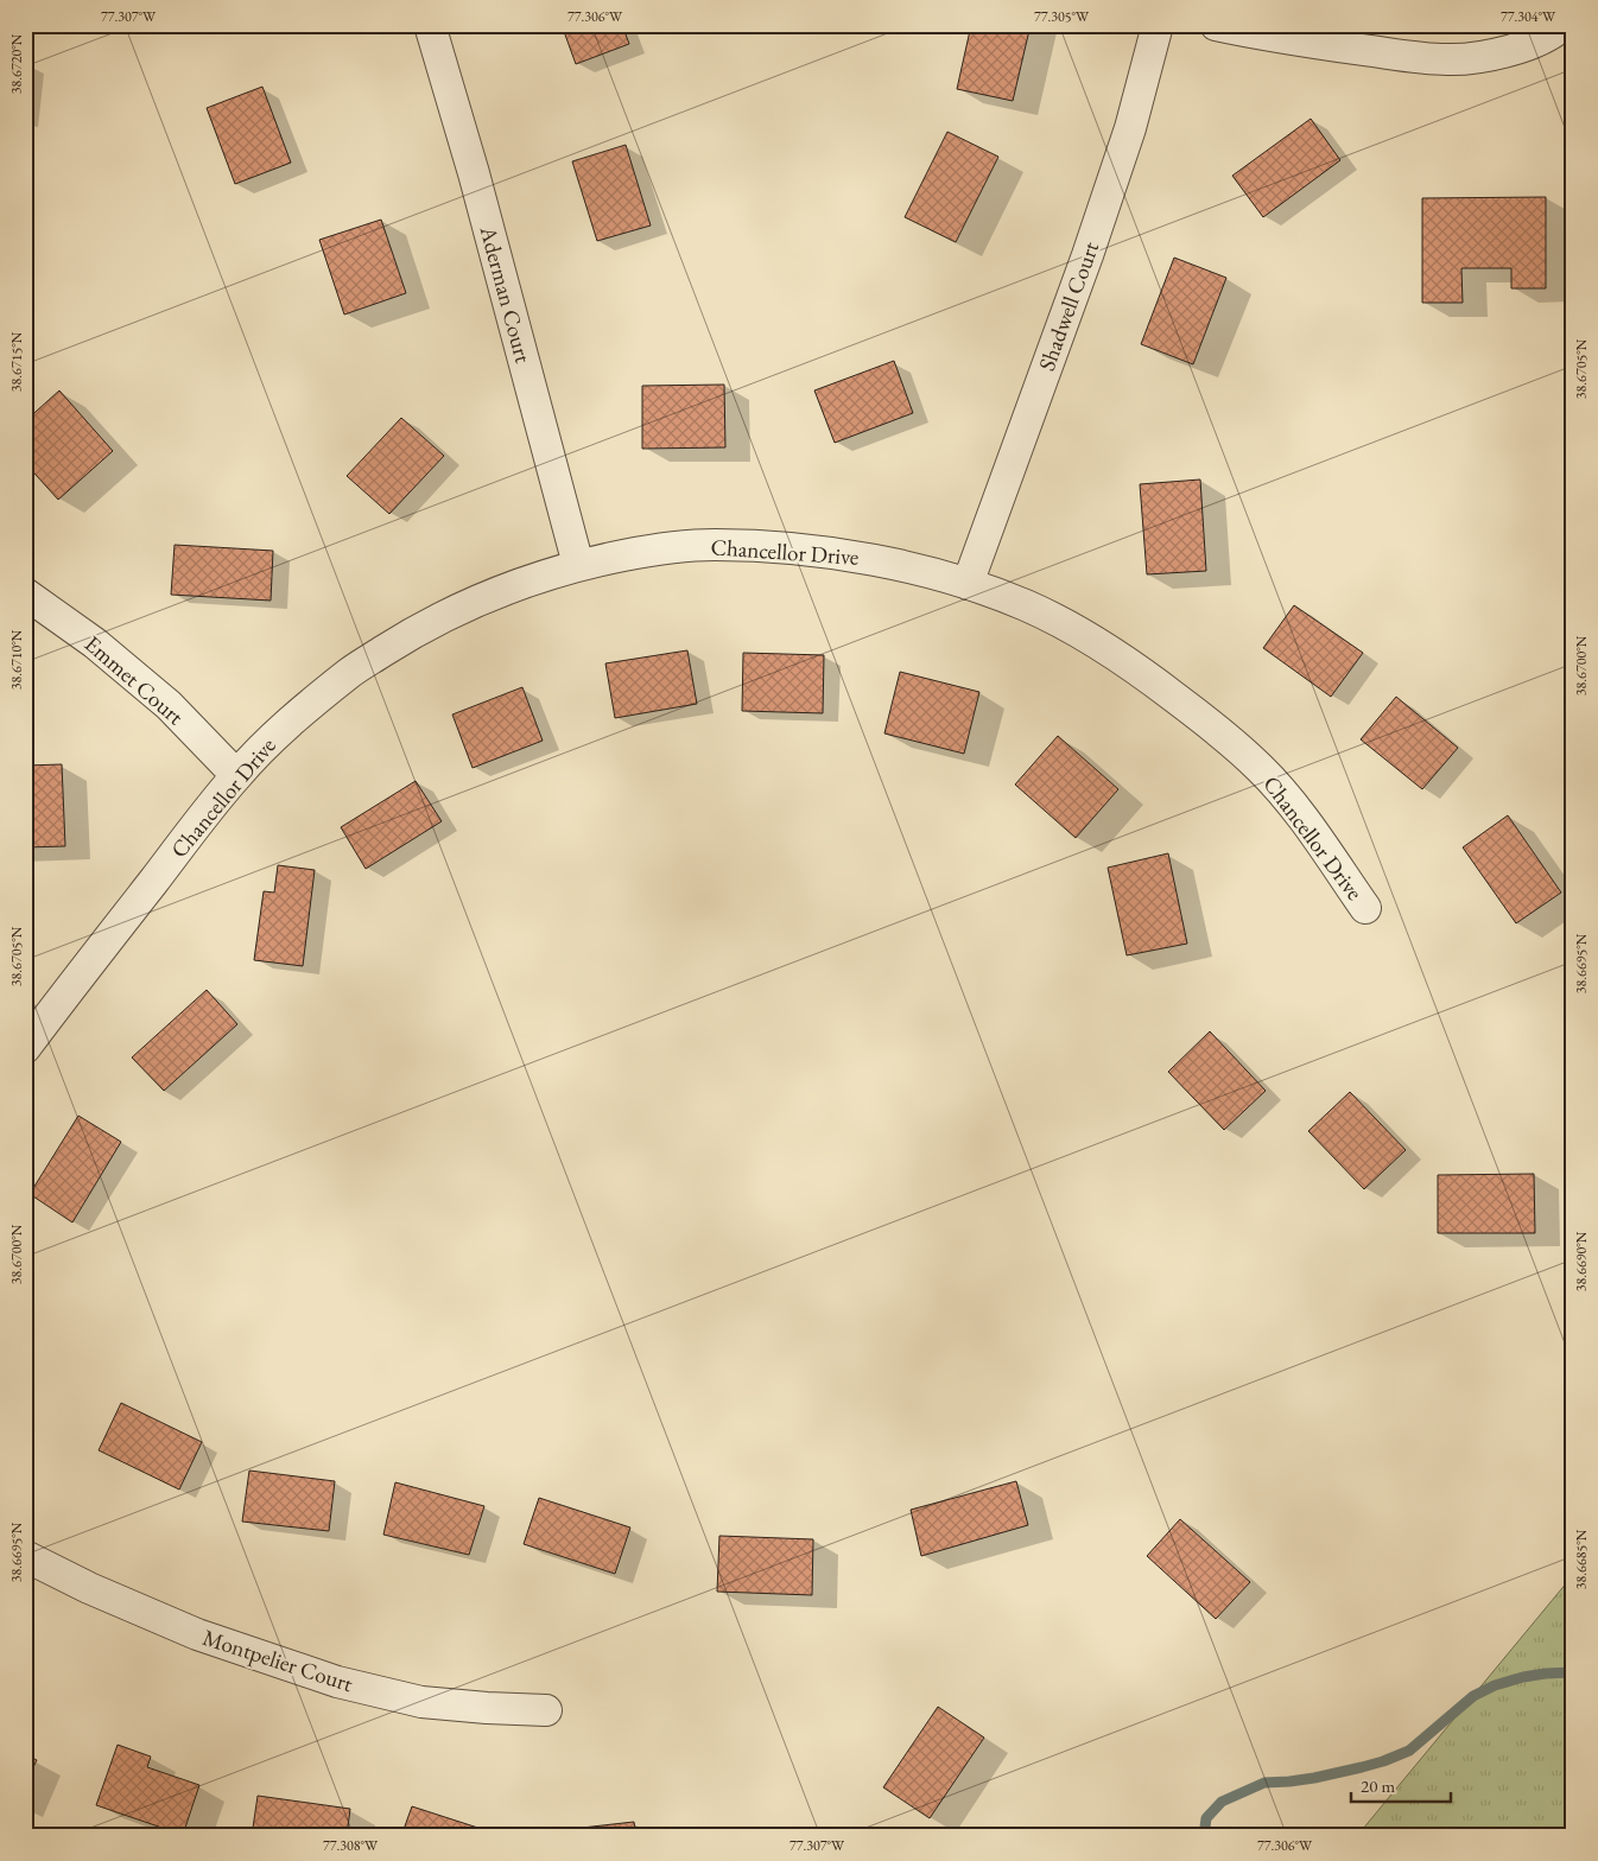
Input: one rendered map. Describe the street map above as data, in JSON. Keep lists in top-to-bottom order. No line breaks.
{"streets":{"street":["Aderman Court","Shadwell Court","Chancellor Drive","Emmet Court","Montpelier Court"]},"crossings":[["Aderman Court","Chancellor Drive"],["Shadwell Court","Chancellor Drive"],["Chancellor Drive","Emmet Court"]],"scale_bar":"20 m","coordinates":["77.307°W","77.306°W","77.305°W","77.304°W","38.6720°N","38.6715°N","38.6705°N","38.6710°N","38.6700°N","38.6695°N","38.6690°N","38.6685°N","77.308°W"]}
